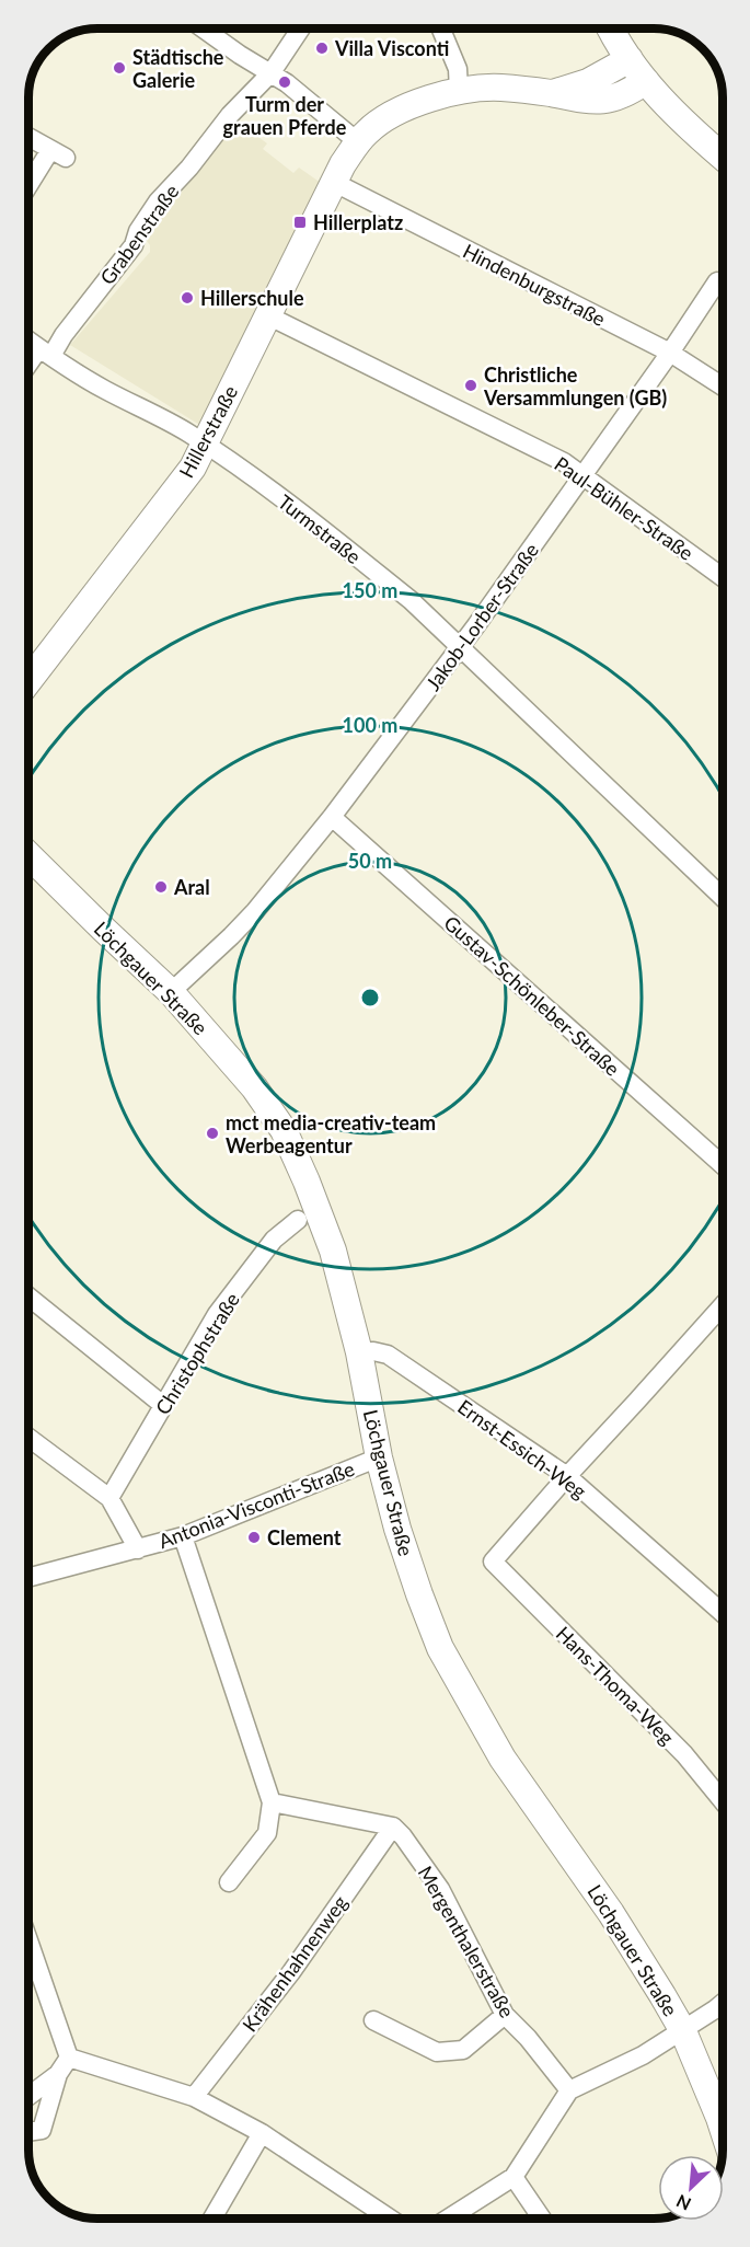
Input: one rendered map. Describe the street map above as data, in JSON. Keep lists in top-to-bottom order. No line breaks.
{"streets":{"main road":["Hillerstraße","Löchgauer Straße"],"street":["Grabenstraße","Hindenburgstraße","Paul-Bühler-Straße","Turmstraße","Jakob-Lorber-Straße","Gustav-Schönleber-Straße","Christophstraße","Ernst-Essich-Weg","Antonia-Visconti-Straße","Hans-Thoma-Weg","Mergenthalerstraße","Krähenhahnenweg"]},"crossings":[["Grabenstraße","Turmstraße"],["Hindenburgstraße","Hillerstraße"],["Hindenburgstraße","Jakob-Lorber-Straße"],["Hillerstraße","Paul-Bühler-Straße"],["Hillerstraße","Turmstraße"],["Paul-Bühler-Straße","Jakob-Lorber-Straße"],["Turmstraße","Jakob-Lorber-Straße"],["Jakob-Lorber-Straße","Löchgauer Straße"],["Jakob-Lorber-Straße","Gustav-Schönleber-Straße"],["Löchgauer Straße","Ernst-Essich-Weg"],["Löchgauer Straße","Antonia-Visconti-Straße"],["Ernst-Essich-Weg","Hans-Thoma-Weg"],["Mergenthalerstraße","Krähenhahnenweg"]],"places":{"other":["Villa Visconti","Städtische Galerie","Turm der grauen Pferde","Hillerschule","Christliche Versammlungen (GB)","Aral","mct media-creativ-team Werbeagentur","Clement"],"transit":["Hillerplatz"]},"north":"bottom left","rings":["150 m","100 m","50 m"]}
